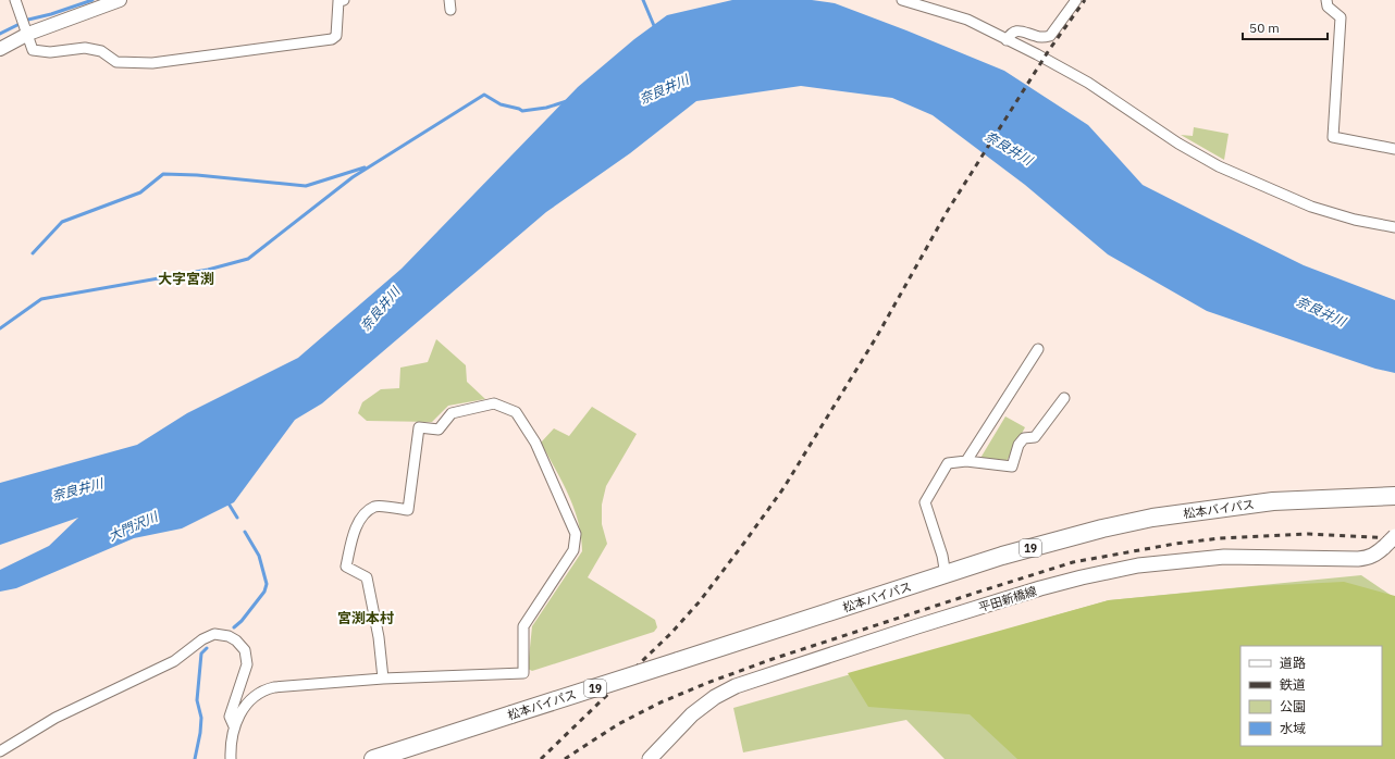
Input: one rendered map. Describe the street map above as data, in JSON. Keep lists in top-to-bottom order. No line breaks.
{"streets":{"highway":["松本バイパス","19"],"main road":["平田新橋線"]},"districts":["大字宮渕","宮渕本村"],"water":["奈良井川","大門沢川"],"legend":["道路","鉄道","公園","水域"],"scale_bar":"50 m"}
